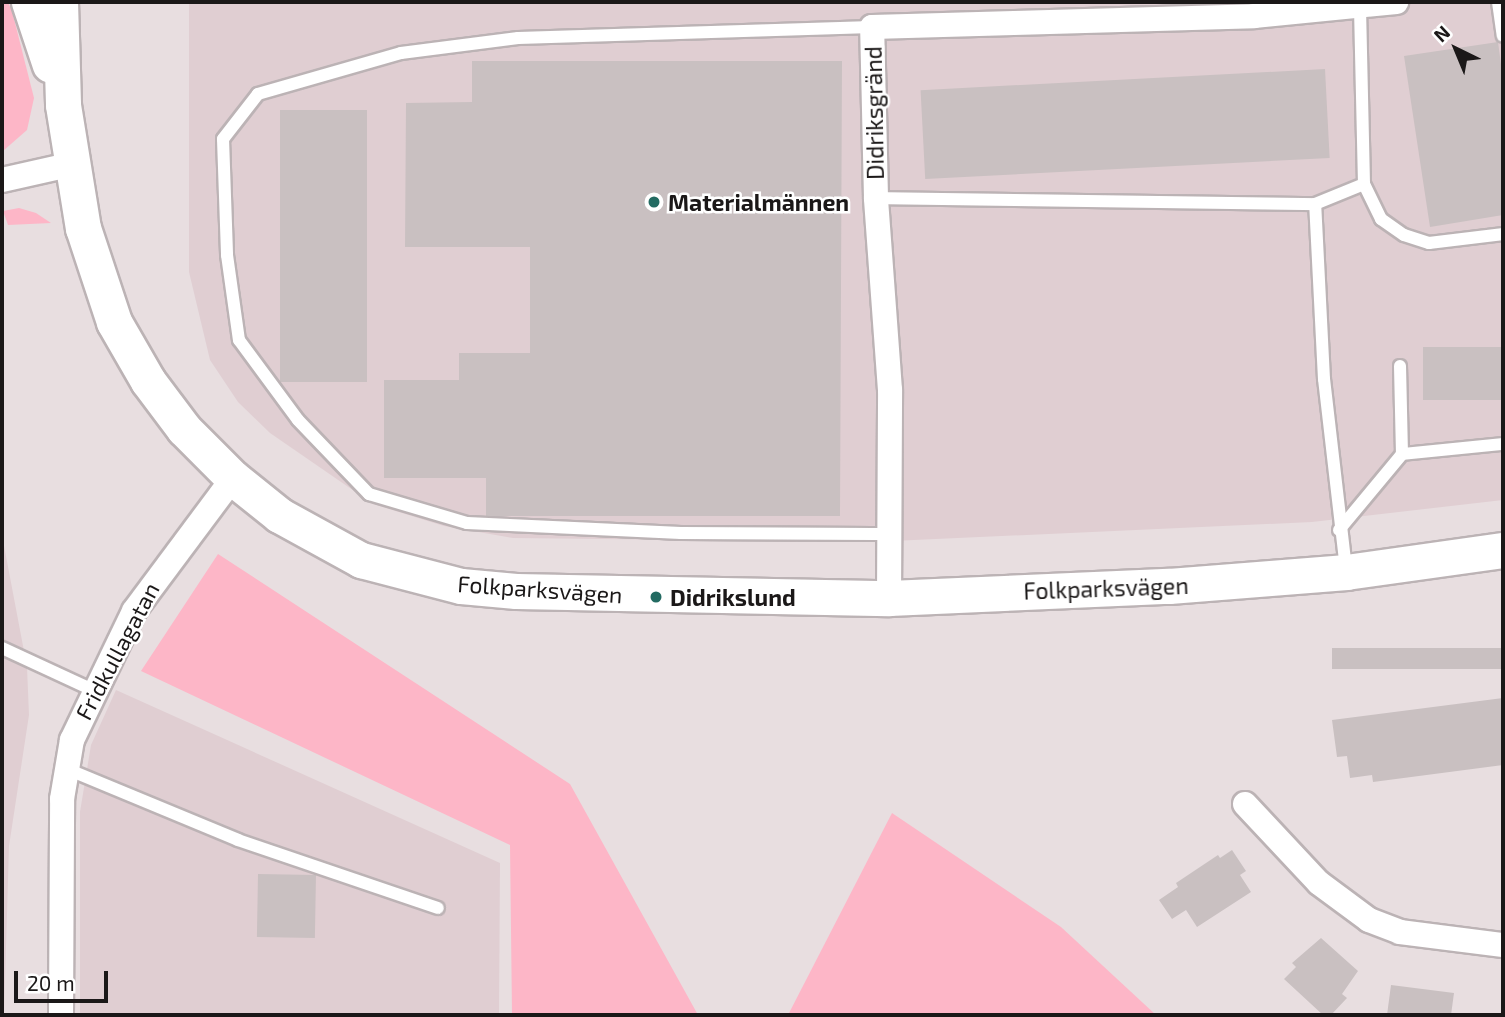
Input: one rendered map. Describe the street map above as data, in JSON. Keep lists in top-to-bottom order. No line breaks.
{"streets":{"main road":["Folkparksvägen"],"street":["Didriksgränd","Fridkullagatan"]},"crossings":[["Didriksgränd","Folkparksvägen"],["Folkparksvägen","Fridkullagatan"]],"places":["Materialmännen","Didrikslund"],"scale_bar":"20 m","north":"top left"}
